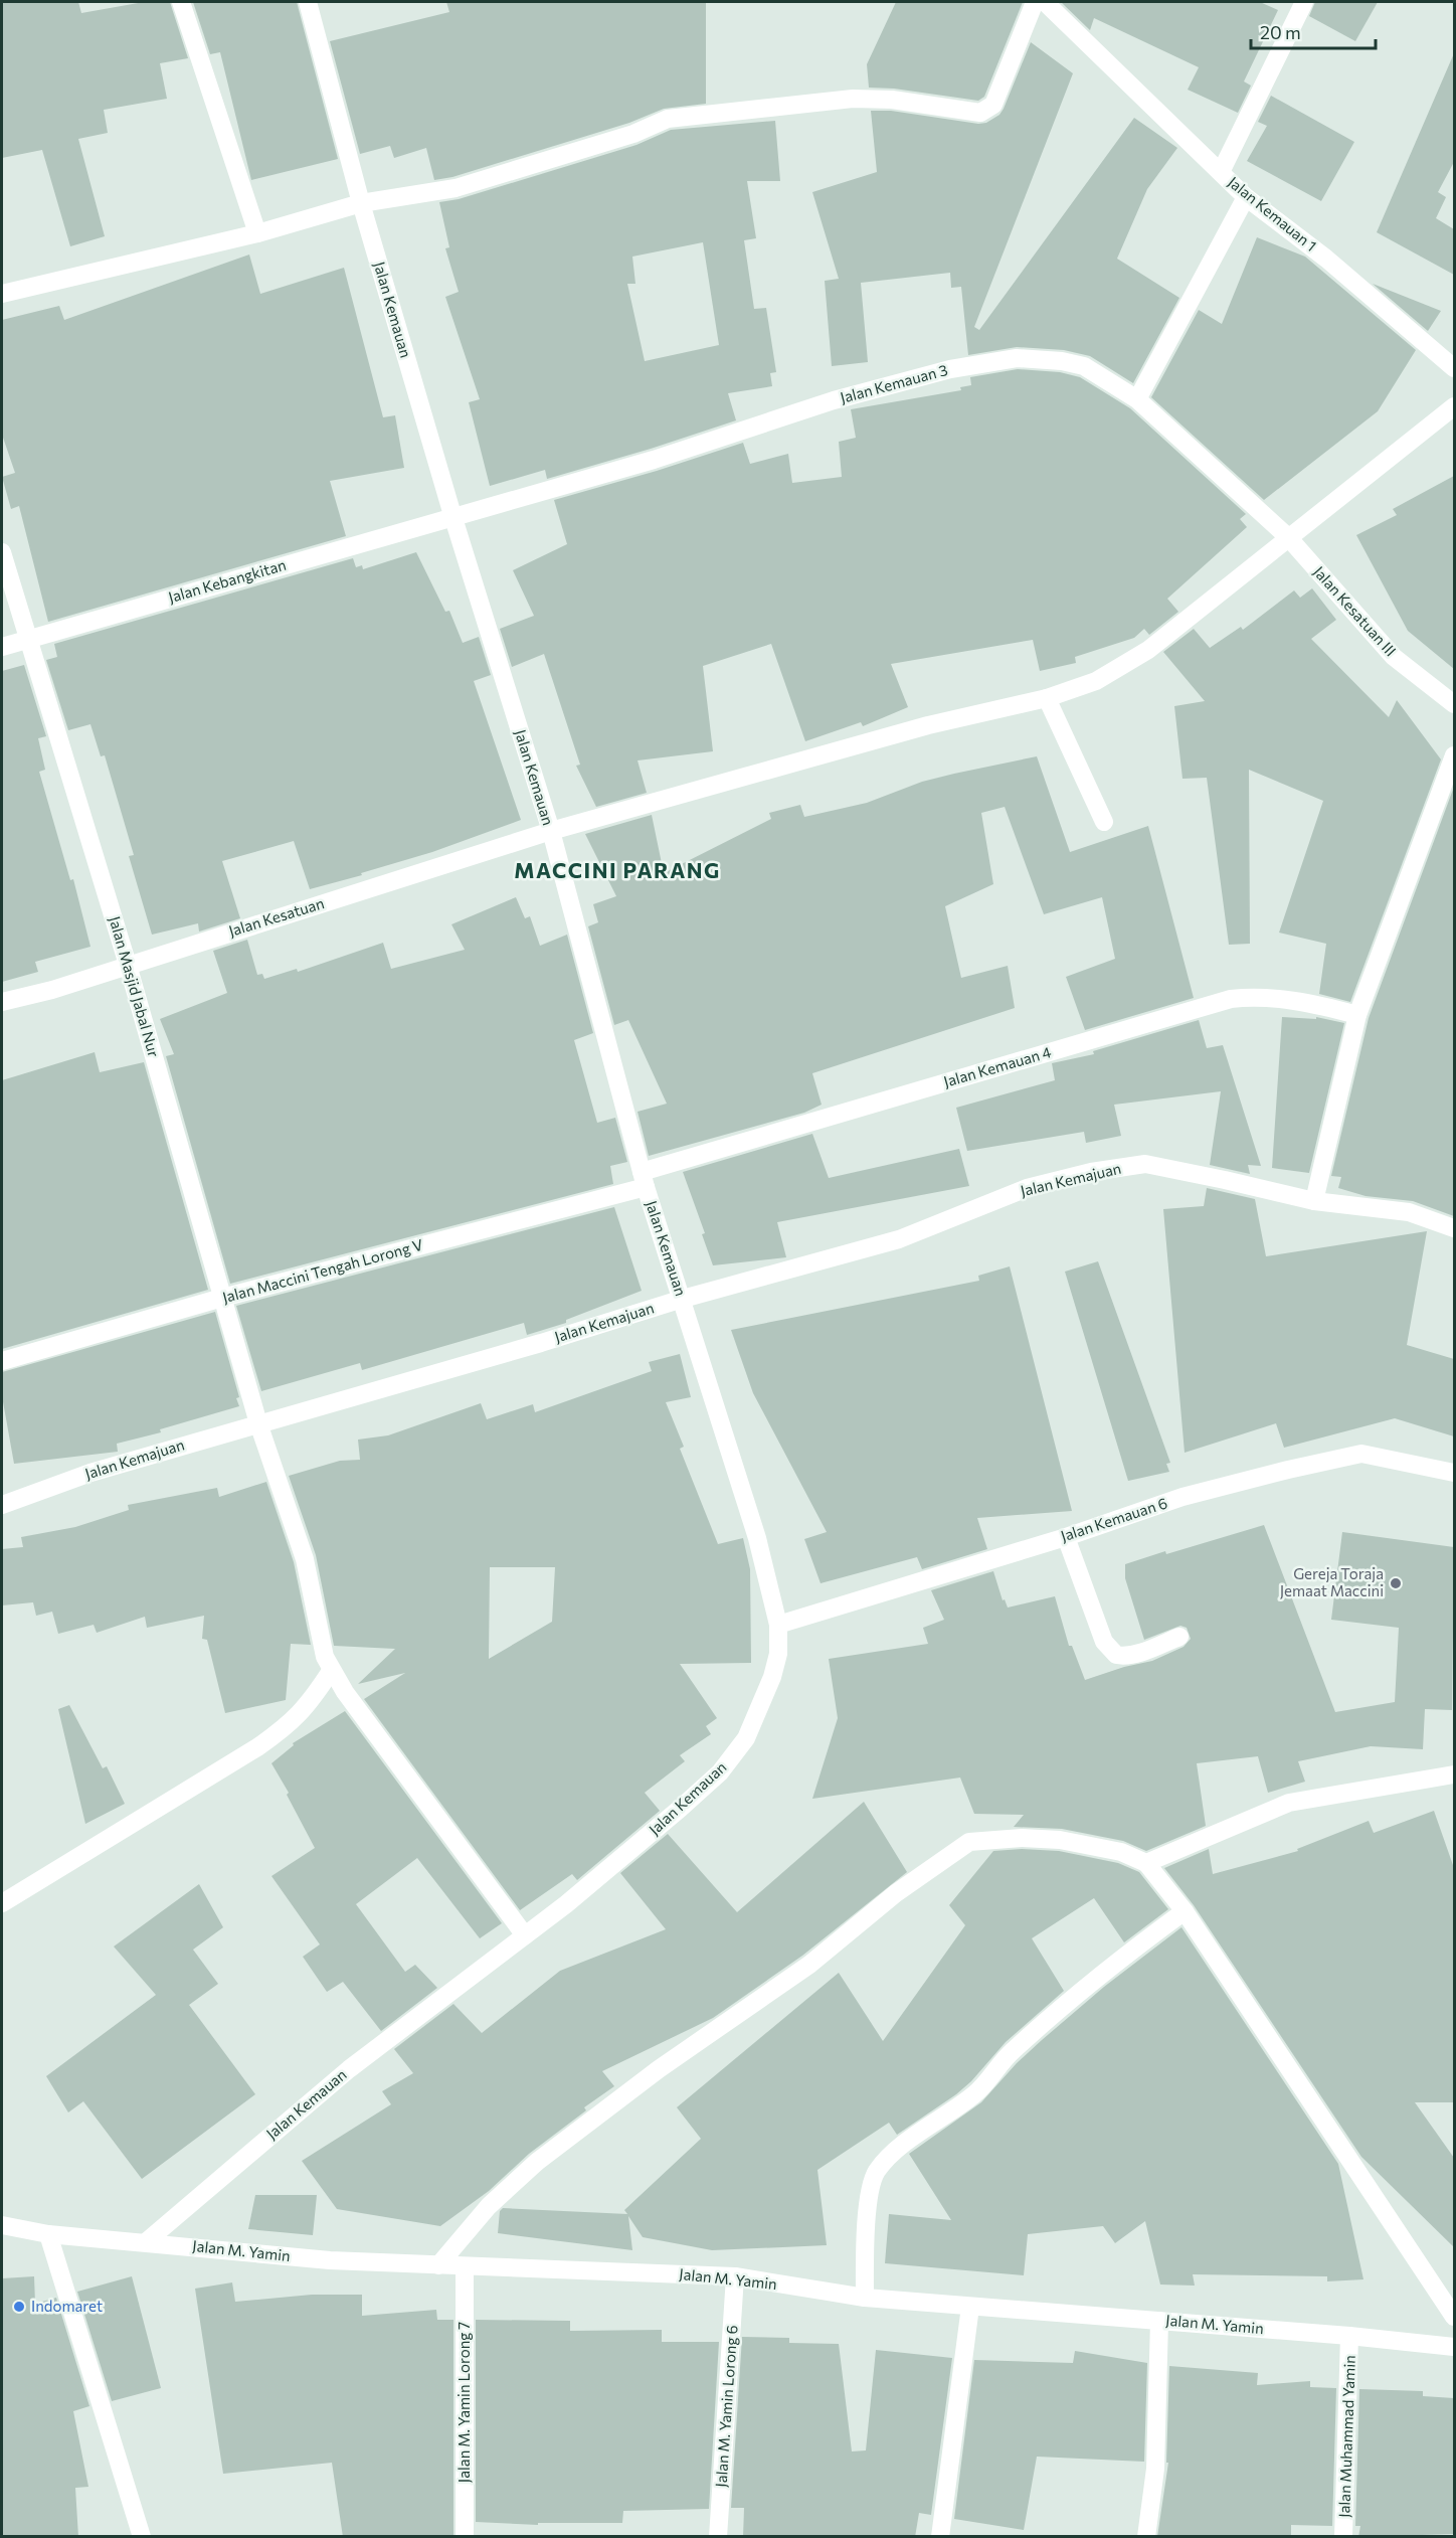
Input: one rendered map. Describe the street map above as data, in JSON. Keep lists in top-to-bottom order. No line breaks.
{"streets":{"street":["Jalan Kemauan 1","Jalan Kemauan","Jalan Kemauan 3","Jalan Kebangkitan","Jalan Kesatuan III","Jalan Kesatuan","Jalan Masjid Jabal Nur","Jalan Kemauan 4","Jalan Kemajuan","Jalan Maccini Tengah Lorong V","Jalan Kemauan 6","Jalan M. Yamin","Jalan M. Yamin Lorong 7","Jalan M. Yamin Lorong 6","Jalan Muhammad Yamin"]},"crossings":[["Jalan Kemauan","Jalan Kemauan 3"],["Jalan Kemauan","Jalan Kebangkitan"],["Jalan Kemauan","Jalan Kesatuan"],["Jalan Kemauan","Jalan Masjid Jabal Nur"],["Jalan Kemauan","Jalan Kemauan 4"],["Jalan Kemauan","Jalan Kemajuan"],["Jalan Kemauan","Jalan Maccini Tengah Lorong V"],["Jalan Kemauan","Jalan Kemauan 6"],["Jalan Kemauan","Jalan M. Yamin"],["Jalan Kemauan 3","Jalan Kebangkitan"],["Jalan Kemauan 3","Jalan Kesatuan III"],["Jalan Kemauan 3","Jalan Kesatuan"],["Jalan Kebangkitan","Jalan Masjid Jabal Nur"],["Jalan Kesatuan III","Jalan Kesatuan"],["Jalan Kesatuan","Jalan Masjid Jabal Nur"],["Jalan Masjid Jabal Nur","Jalan Kemajuan"],["Jalan Masjid Jabal Nur","Jalan Maccini Tengah Lorong V"],["Jalan Kemauan 4","Jalan Maccini Tengah Lorong V"],["Jalan M. Yamin","Jalan M. Yamin Lorong 7"],["Jalan M. Yamin","Jalan M. Yamin Lorong 6"],["Jalan M. Yamin","Jalan Muhammad Yamin"]],"districts":["MACCINI PARANG"],"places":["Gereja Toraja Jemaat Maccini","Indomaret"],"scale_bar":"20 m"}
